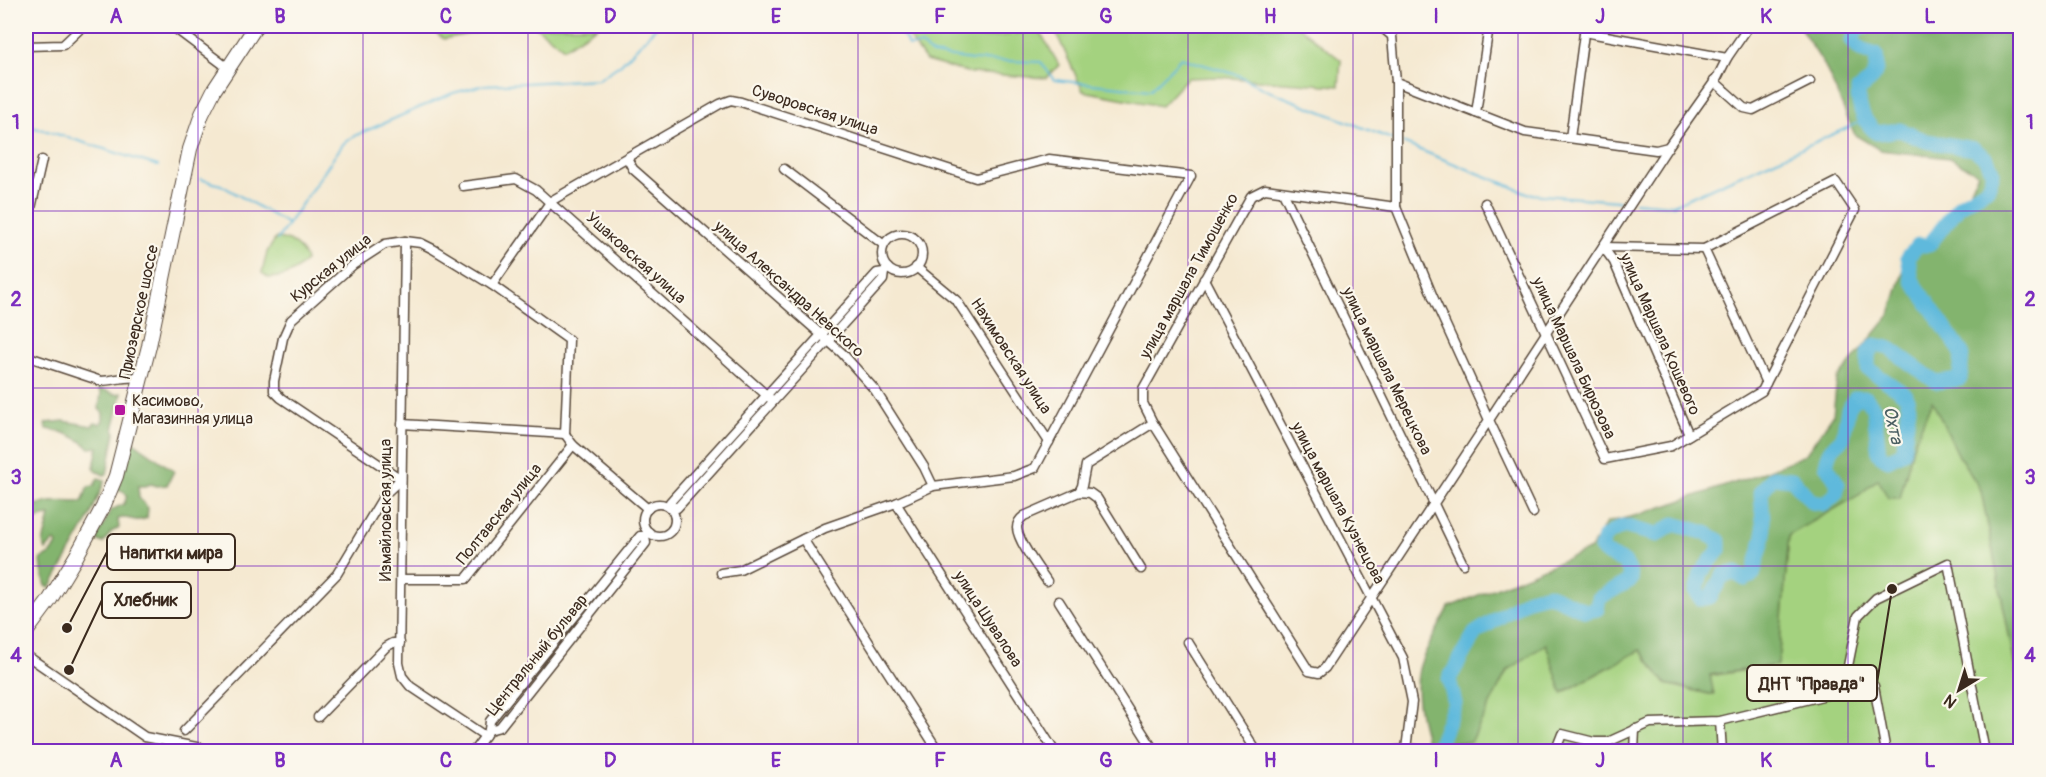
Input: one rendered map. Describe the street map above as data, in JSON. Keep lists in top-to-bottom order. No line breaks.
{"streets":{"main road":["Приозерское шоссе"],"street":["Суворовская улица","Ушаковская улица","Курская улица","улица маршала Тимошенко","улица Александра Невского","улица Маршала Кошевого","Нахимовская улица","улица Маршала Бирюзова","улица маршала Мерецкова","улица маршала Кузнецова","Измайловская улица","Полтавская улица","улица Шувалова","Центральный бульвар"]},"crossings":[["Суворовская улица","Ушаковская улица"],["Суворовская улица","улица Александра Невского"],["Суворовская улица","Нахимовская улица"],["Курская улица","Измайловская улица"],["улица маршала Тимошенко","улица Маршала Кошевого"],["улица маршала Тимошенко","улица Маршала Бирюзова"],["улица маршала Тимошенко","улица маршала Мерецкова"],["улица маршала Тимошенко","улица маршала Кузнецова"],["улица Маршала Кошевого","улица Маршала Бирюзова"],["Измайловская улица","Полтавская улица"],["Измайловская улица","Центральный бульвар"]],"water":["Охта"],"places":{"transit":["Касимово, Магазинная улица"],"other":["ДНТ \"Правда\"","Напитки мира","Хлебник"]},"north":"bottom left","grid":{"columns":["A","B","C","D","E","F","G","H","I","J","K","L"],"rows":["1","2","3","4"]}}
